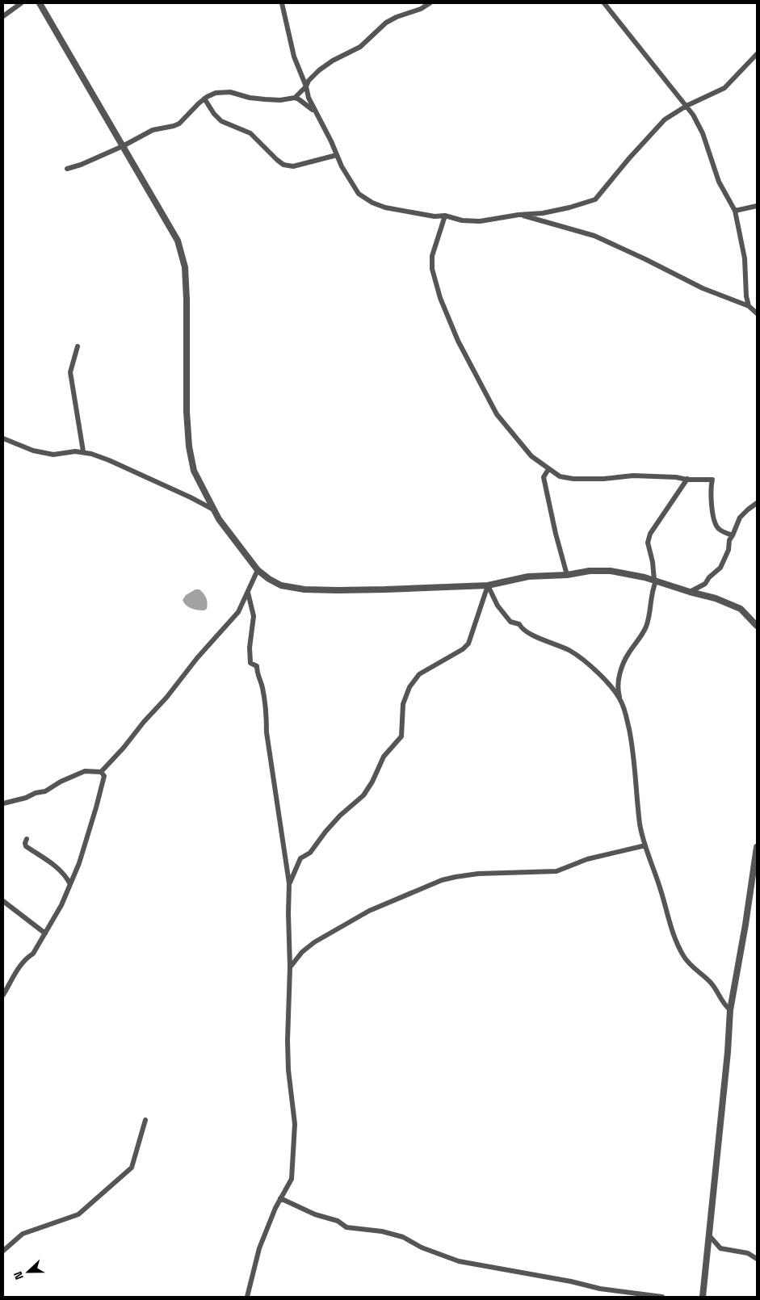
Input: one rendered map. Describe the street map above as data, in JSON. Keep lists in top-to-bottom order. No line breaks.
{"north":"left"}
